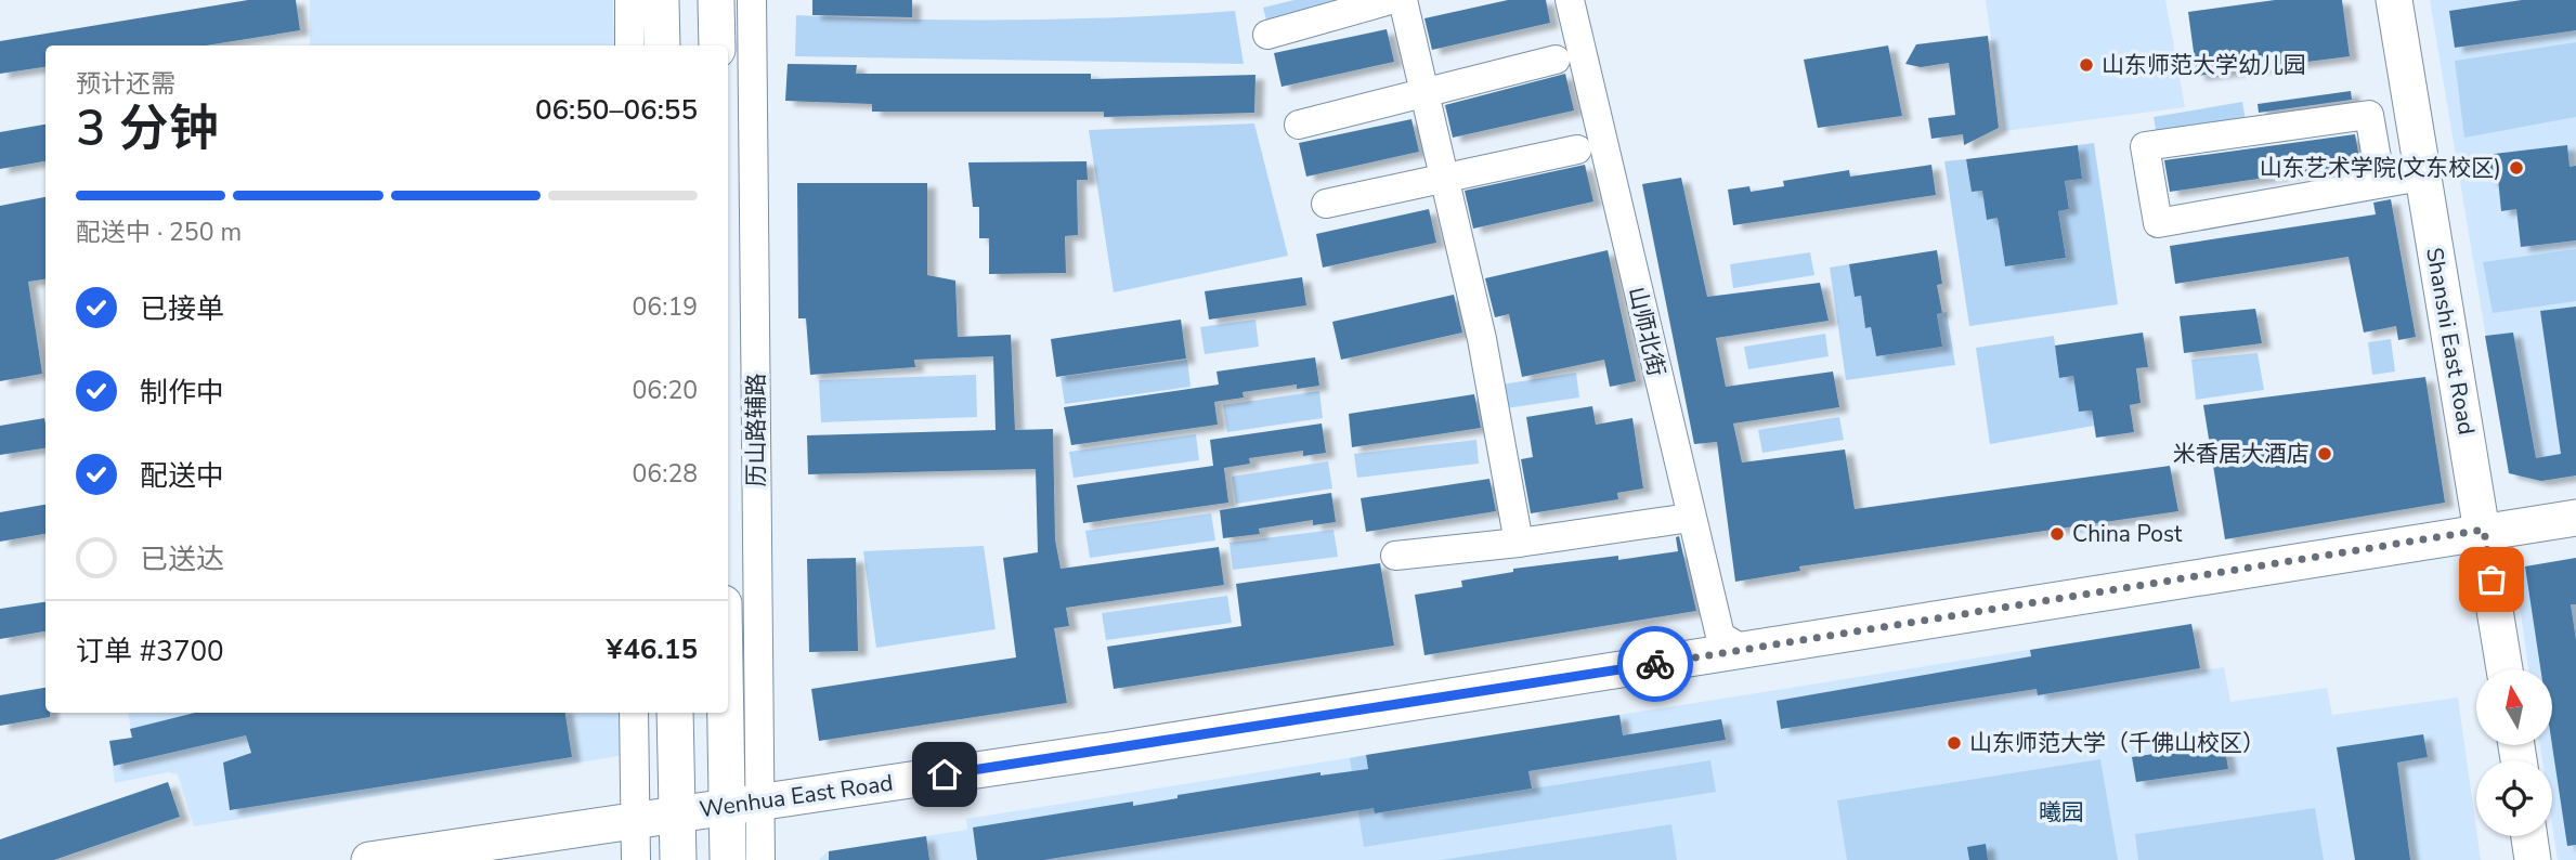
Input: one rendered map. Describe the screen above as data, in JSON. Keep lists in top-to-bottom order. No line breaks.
{"streets":{"main road":["Shanshi East Road","Wenhua East Road"],"street":["山师北街","历山路辅路"]},"crossings":[["山师北街","Wenhua East Road"],["Shanshi East Road","Wenhua East Road"],["历山路辅路","Wenhua East Road"]],"parks":["曦园"],"places":["山东师范大学幼儿园","山东艺术学院(文东校区)","米香居大酒店","China Post","山东师范大学（千佛山校区）"],"north":"top","page":{"heading":["3 分钟","预计还需","06:50–06:55"],"panel":["订单 #3700","¥46.15"],"bar":"配送中 · 250 m","list":[["已接单","06:19"],["制作中","06:20"],["配送中","06:28"],"已送达"]}}
